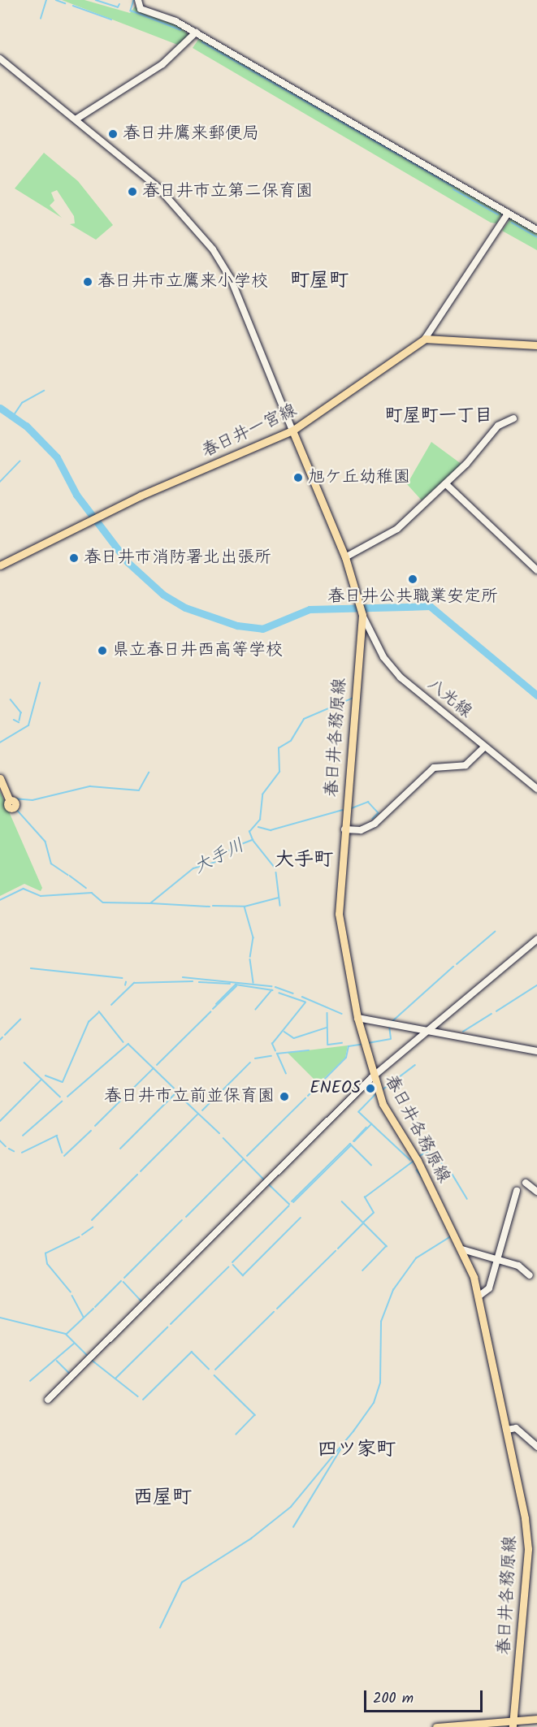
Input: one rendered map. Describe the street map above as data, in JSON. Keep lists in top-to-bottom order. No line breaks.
{"streets":{"main road":["春日井一宮線","春日井各務原線"],"street":["八光線"]},"crossings":[["春日井一宮線","春日井各務原線"],["八光線","春日井各務原線"]],"districts":["町屋町","町屋町一丁目","大手町","四ツ家町","西屋町"],"water":["大手川"],"places":["春日井鷹来郵便局","春日井市立第二保育園","春日井市立鷹来小学校","旭ケ丘幼稚園","春日井市消防署北出張所","春日井公共職業安定所","県立春日井西高等学校","ENEOS","春日井市立前並保育園"],"scale_bar":"200 m"}
